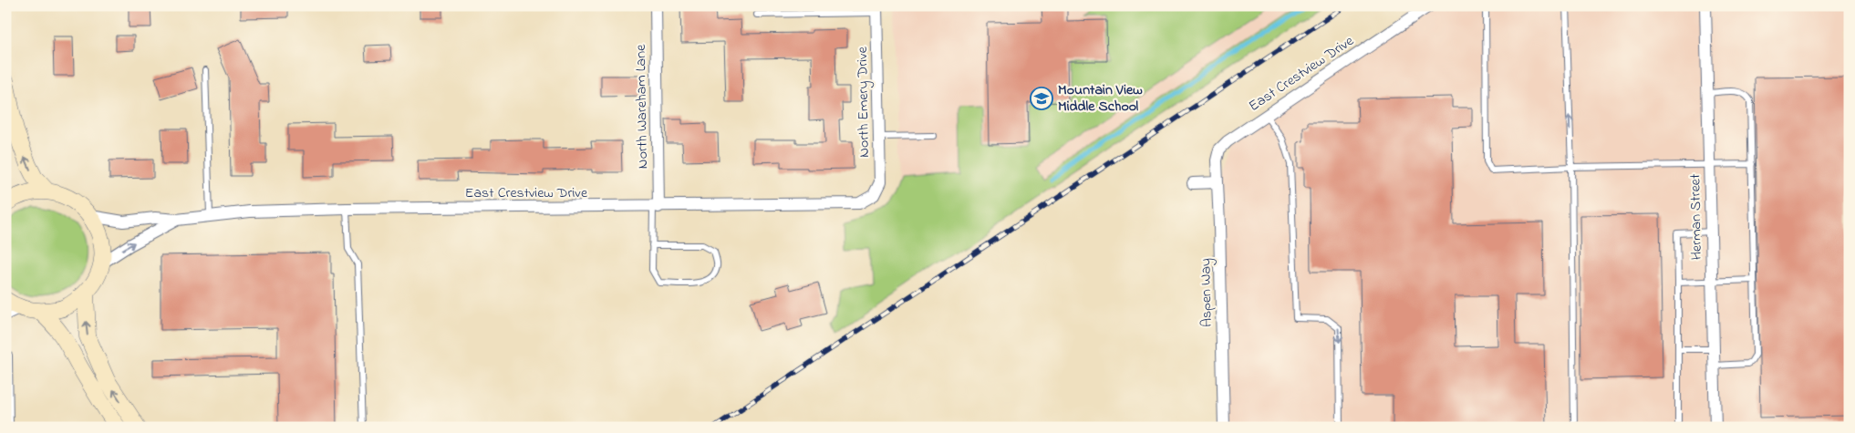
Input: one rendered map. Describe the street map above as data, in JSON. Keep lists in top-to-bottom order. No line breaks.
{"streets":{"street":["East Crestview Drive","North Emery Drive","North Wareham Lane","Herman Street","Aspen Way"]},"crossings":[["East Crestview Drive","North Emery Drive"],["East Crestview Drive","North Wareham Lane"],["East Crestview Drive","Aspen Way"]],"places":{"school or university":["Mountain View Middle School"]}}
